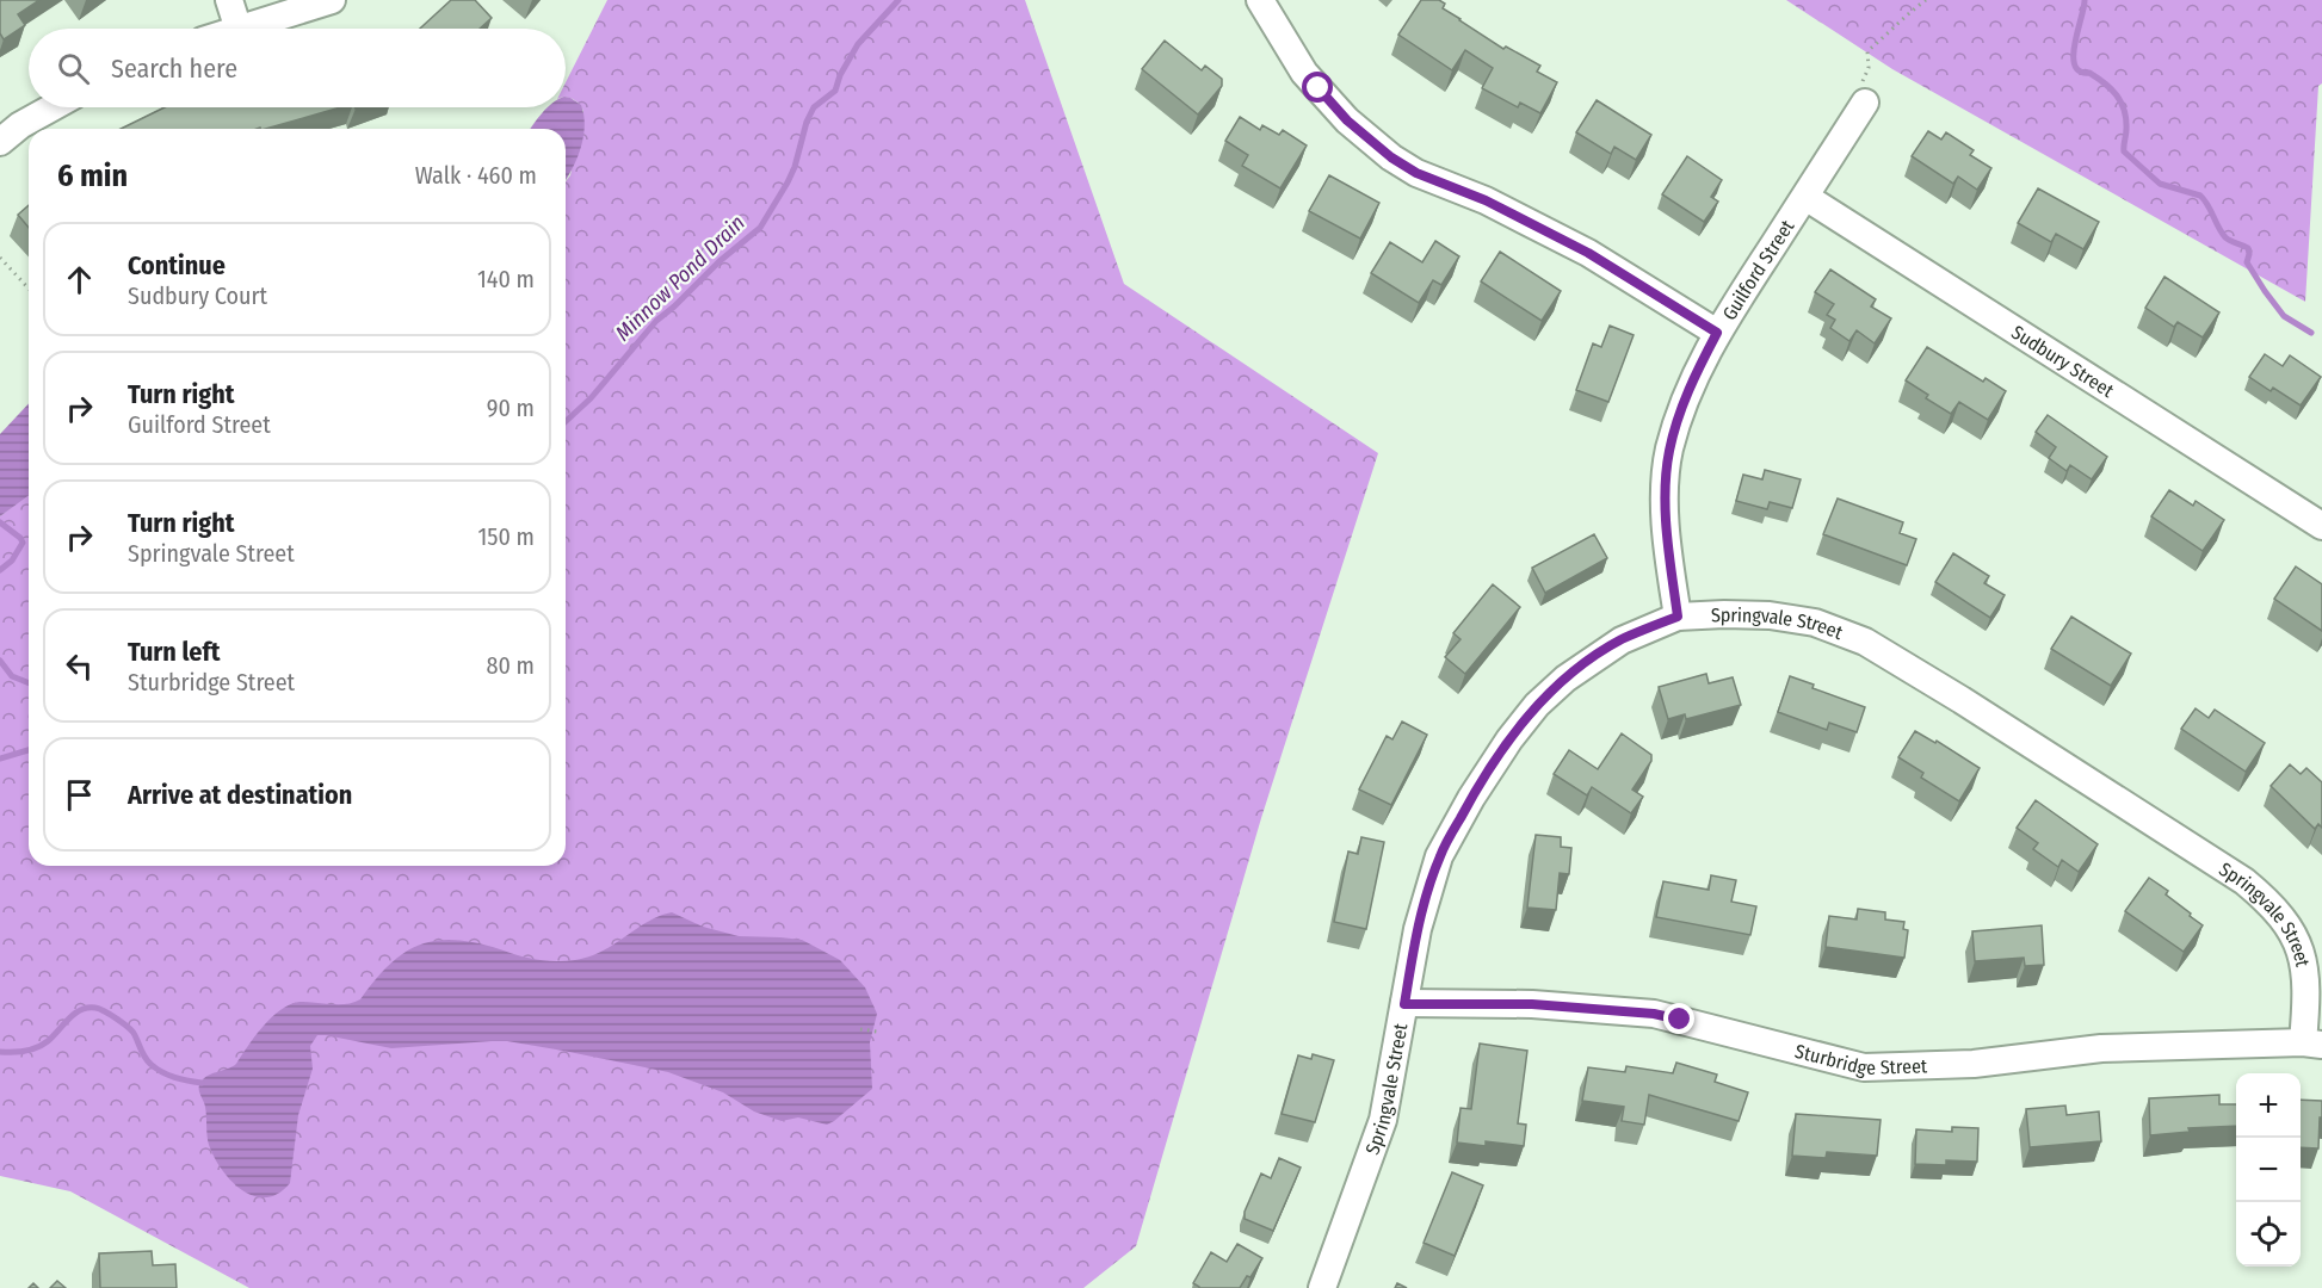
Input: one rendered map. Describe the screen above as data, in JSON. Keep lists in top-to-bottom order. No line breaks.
{"streets":{"street":["Guilford Street","Sudbury Street","Springvale Street","Sturbridge Street"]},"crossings":[["Guilford Street","Sudbury Street"],["Guilford Street","Springvale Street"],["Springvale Street","Sturbridge Street"]],"water":["Minnow Pond Drain"],"page":{"search":"Search here","heading":["6 min","Walk · 460 m"],"list":[["Continue","Sudbury Court","140 m"],["Turn right","Guilford Street","90 m"],["Turn right","Springvale Street","150 m"],["Turn left","Sturbridge Street","80 m"],"Arrive at destination"],"map_buttons":["+","−"]}}
